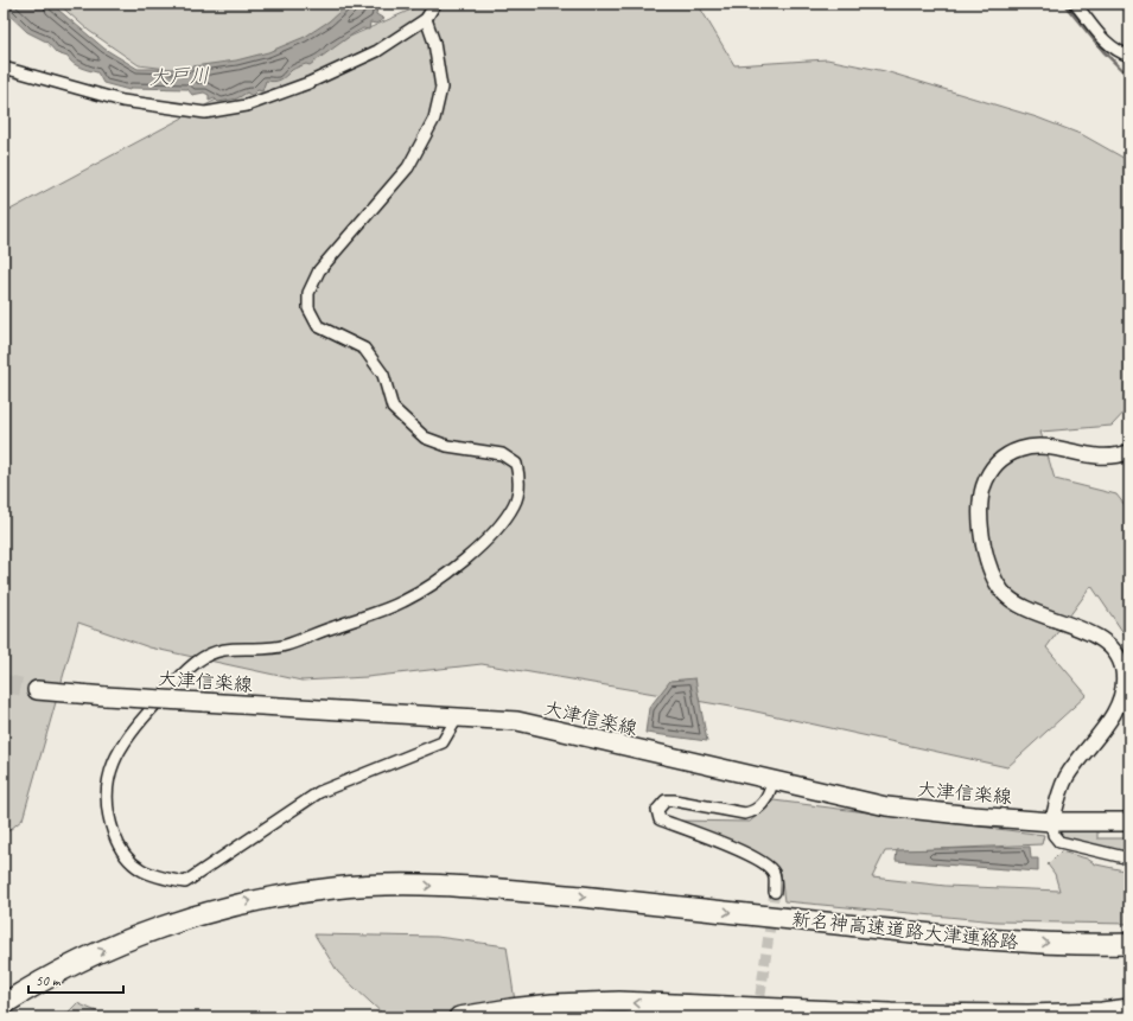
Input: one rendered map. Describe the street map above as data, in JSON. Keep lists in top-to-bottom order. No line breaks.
{"streets":{"highway":["新名神高速道路大津連絡路"],"main road":["大津信楽線"]},"water":["大戸川"],"scale_bar":"50 m"}
